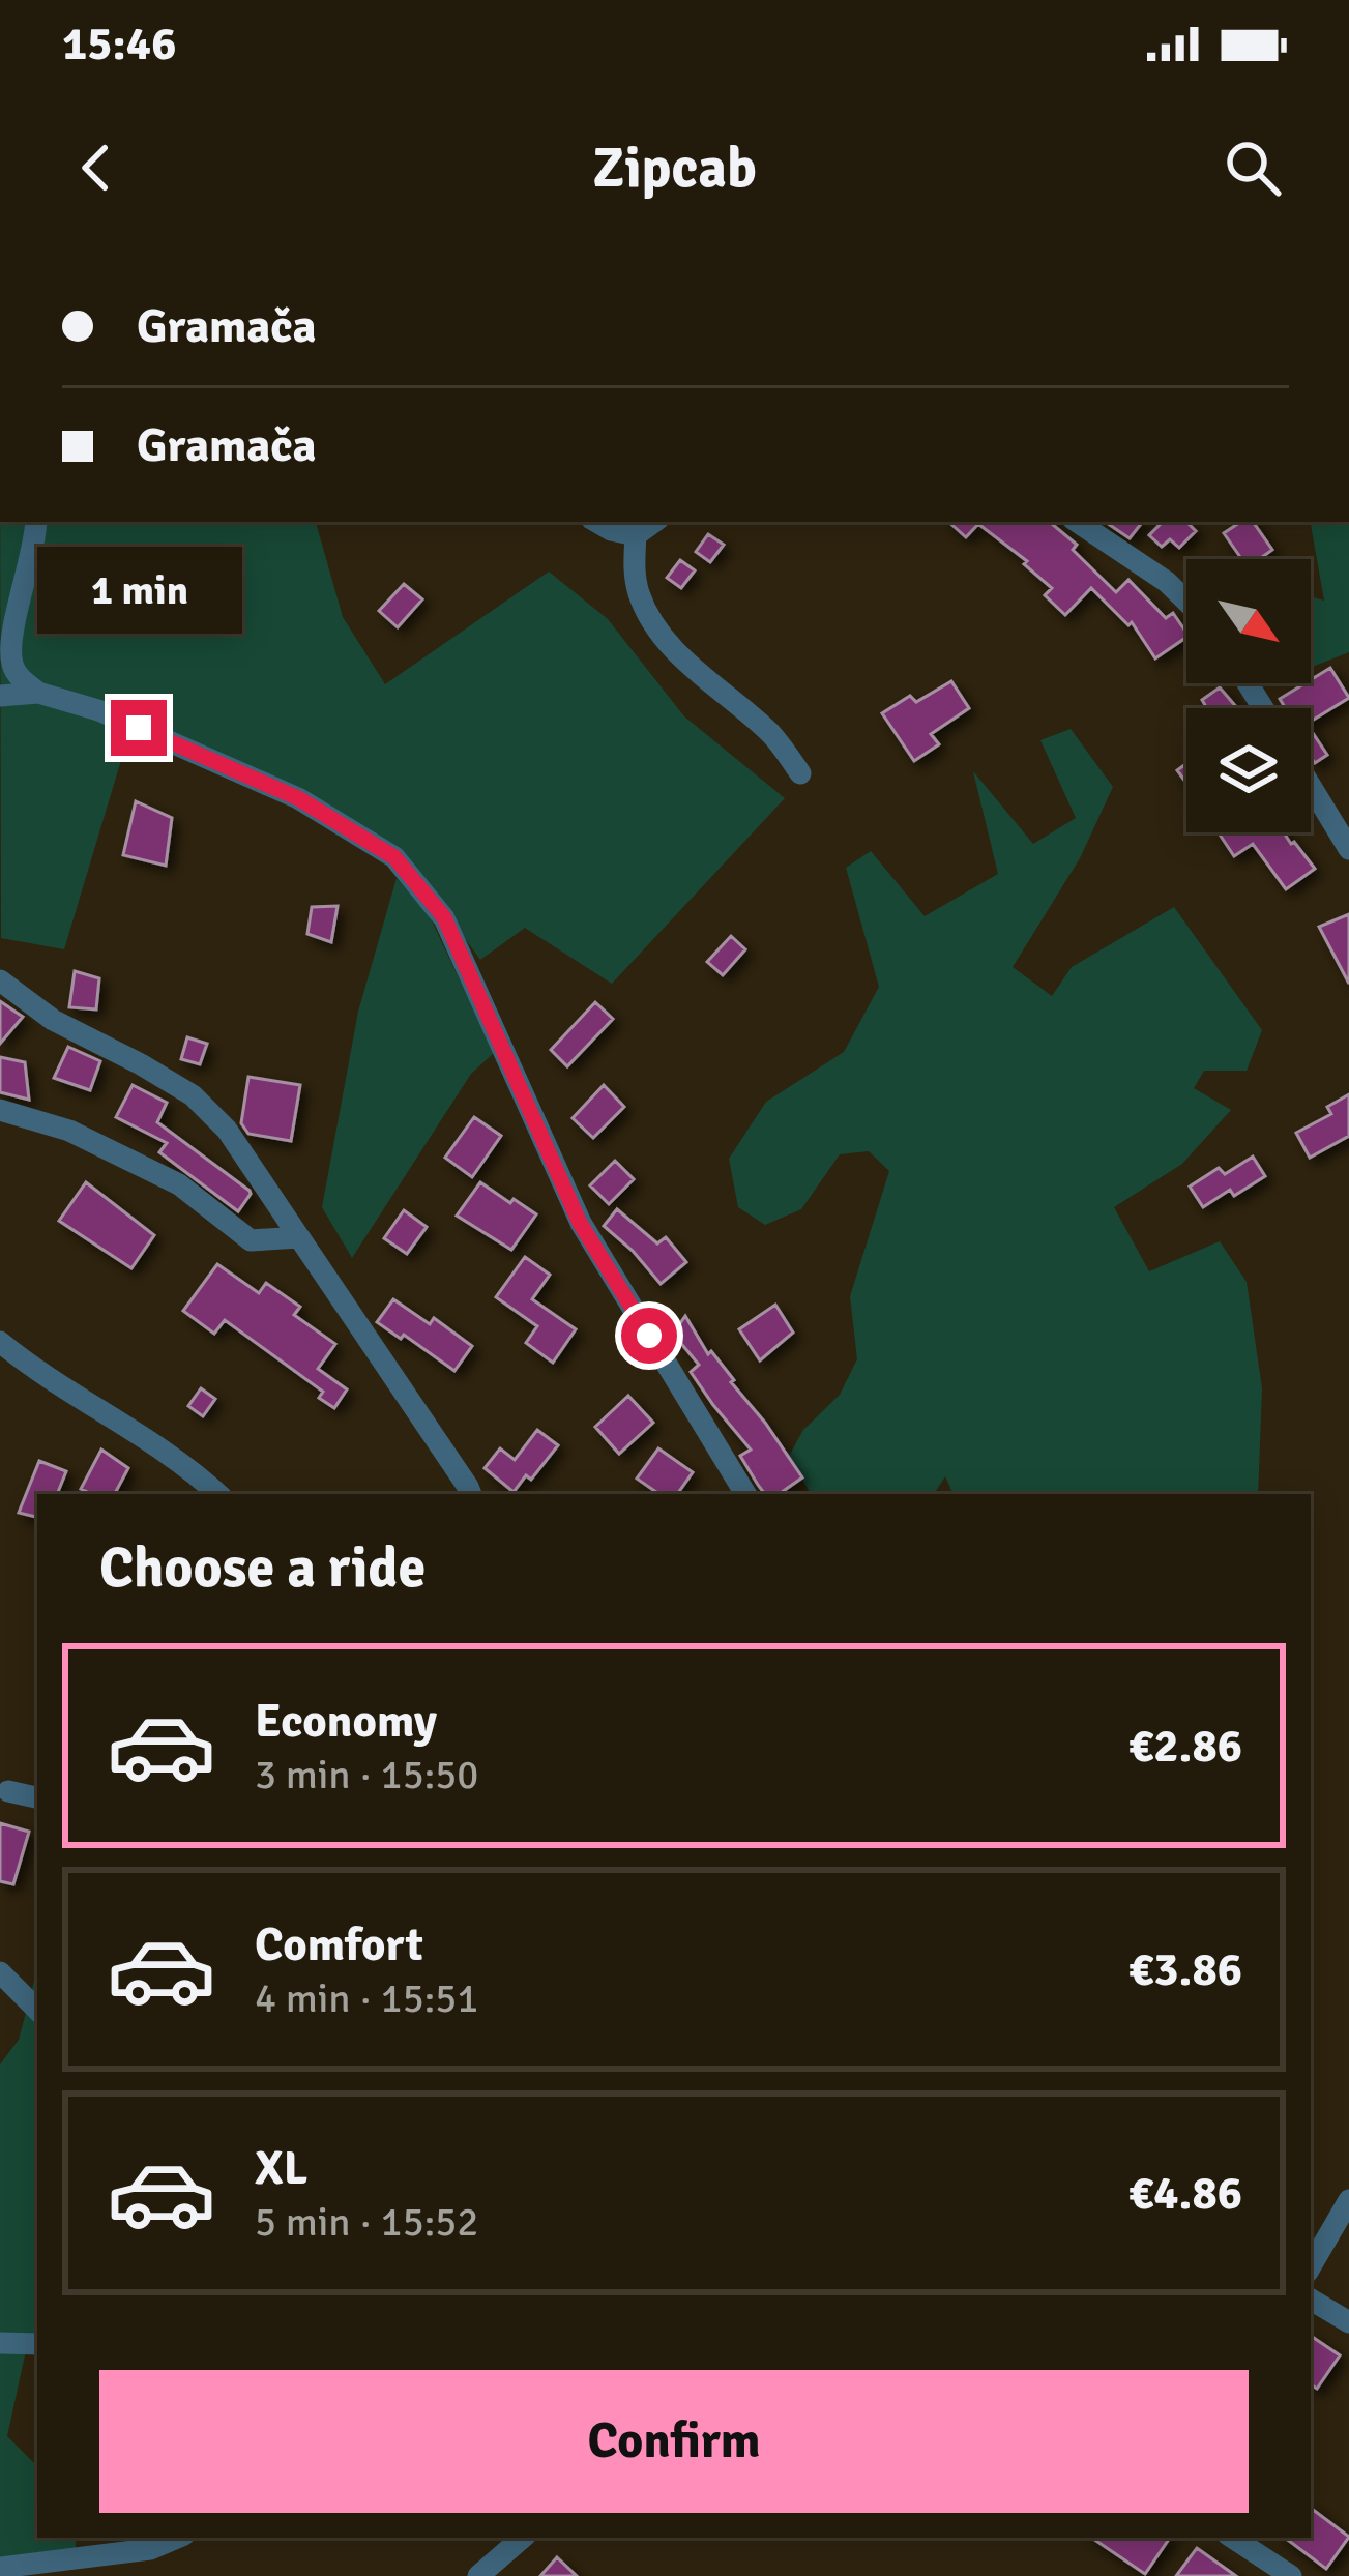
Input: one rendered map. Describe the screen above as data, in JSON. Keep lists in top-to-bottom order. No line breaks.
{"north":"bottom right","page":{"status":"15:46","header":"Zipcab","banner":["Gramača","Gramača"],"bubble":"1 min","heading":"Choose a ride","list":[{"name":"Economy","note":"3 min · 15:50","value":"€2.86"},{"name":"Comfort","note":"4 min · 15:51","value":"€3.86"},{"name":"XL","note":"5 min · 15:52","value":"€4.86"}],"buttons":"Confirm"}}
